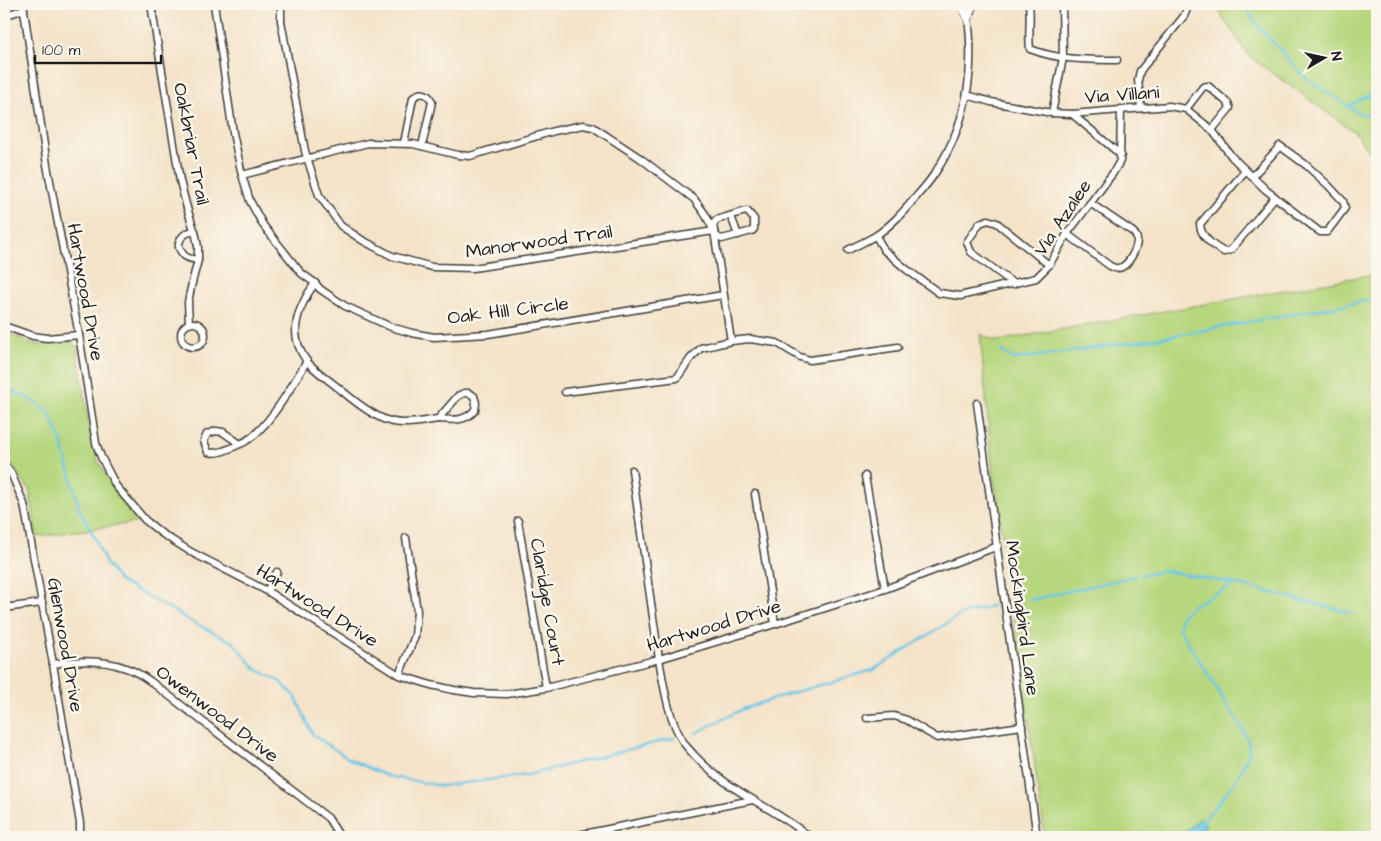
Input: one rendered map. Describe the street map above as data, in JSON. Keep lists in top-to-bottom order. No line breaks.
{"streets":{"street":["Via Villani","Oakbriar Trail","Via Azalee","Manorwood Trail","Hartwood Drive","Oak Hill Circle","Claridge Court","Mockingbird Lane","Glenwood Drive","Owenwood Drive"]},"crossings":[["Via Villani","Via Azalee"],["Hartwood Drive","Claridge Court"],["Hartwood Drive","Mockingbird Lane"],["Glenwood Drive","Owenwood Drive"]],"scale_bar":"100 m","north":"right"}
